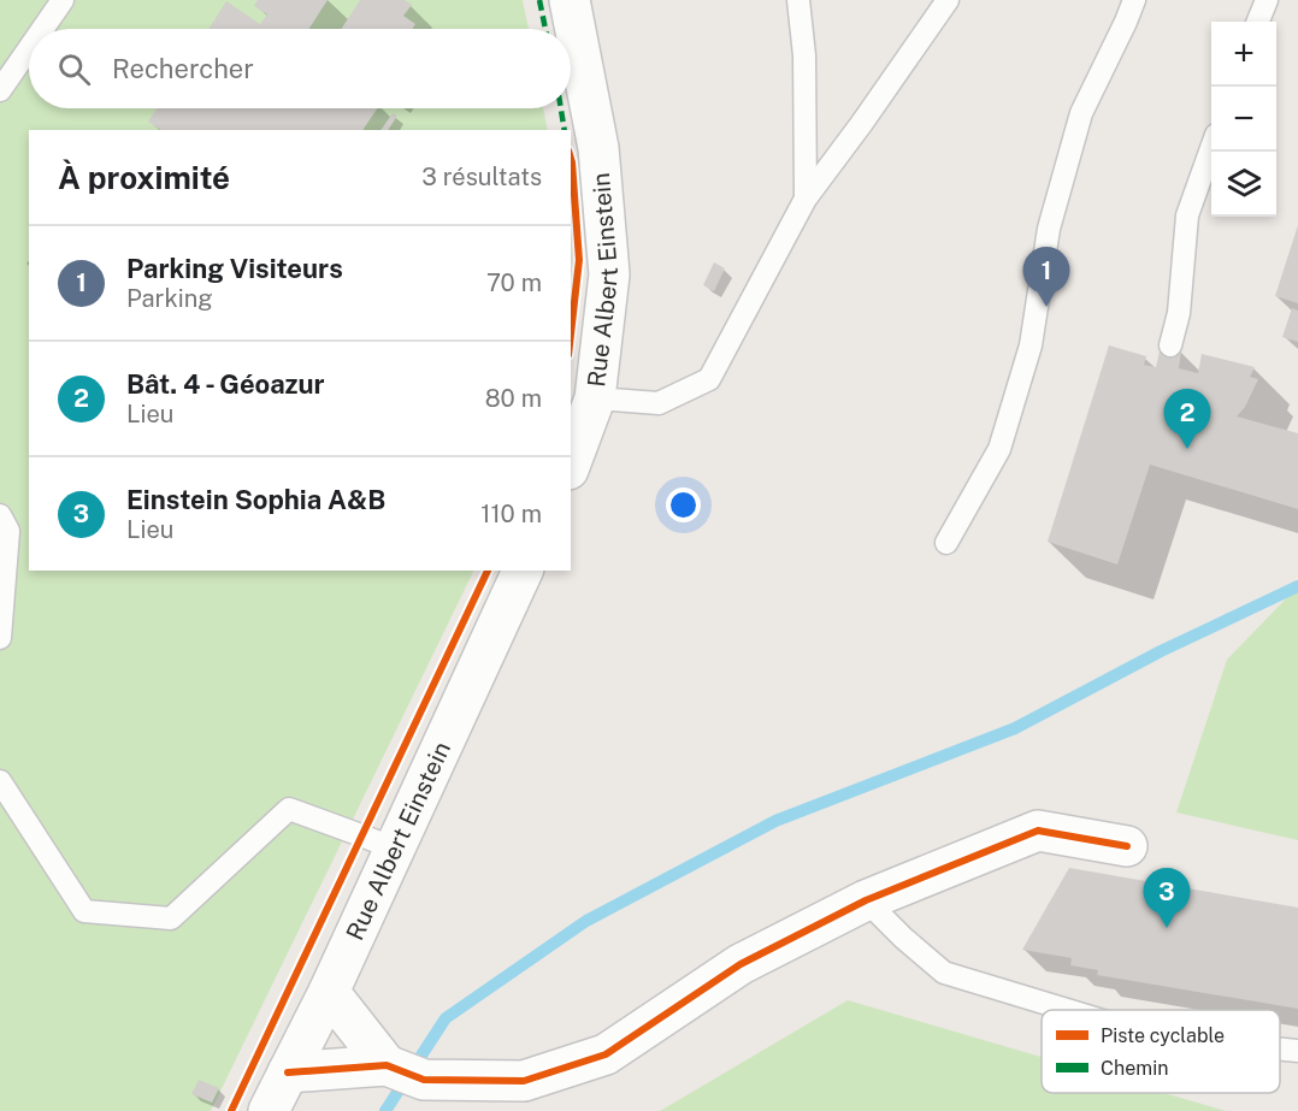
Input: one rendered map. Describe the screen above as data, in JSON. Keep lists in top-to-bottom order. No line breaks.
{"streets":{"street":["Rue Albert Einstein"]},"legend":["Piste cyclable","Chemin"],"page":{"map_buttons":["+","−"],"search":"Rechercher","heading":["À proximité","3 résultats"],"list":[{"mark":"1","name":"Parking Visiteurs","note":"Parking","value":"70 m"},{"mark":"2","name":"Bât. 4 - Géoazur","note":"Lieu","value":"80 m"},{"mark":"3","name":"Einstein Sophia A&B","note":"Lieu","value":"110 m"}],"pins":["1","2","3"]}}
